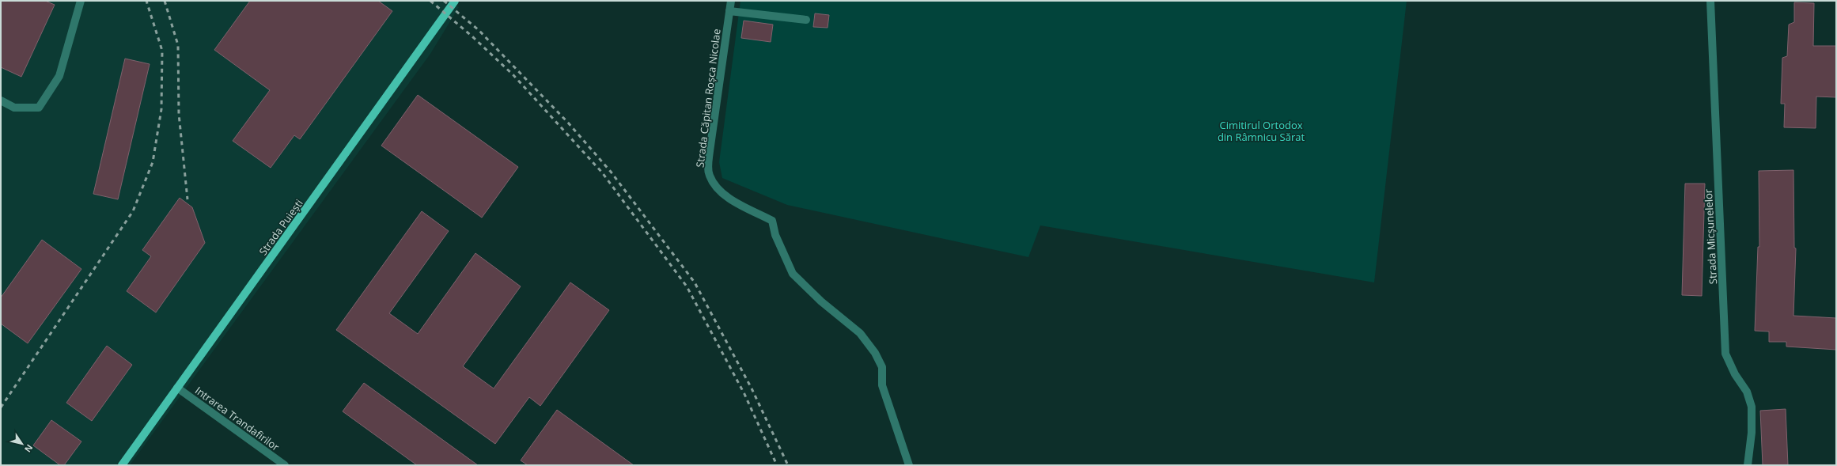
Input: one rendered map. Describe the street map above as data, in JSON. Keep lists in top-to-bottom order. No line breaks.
{"streets":{"main road":["Strada Puiești"],"street":["Strada Căpitan Roșca Nicolae","Strada Micșunelelor","Intrarea Trandafirilor"]},"crossings":[["Strada Puiești","Intrarea Trandafirilor"]],"parks":["Cimitirul Ortodox din Râmnicu Sărat"],"north":"bottom right"}
